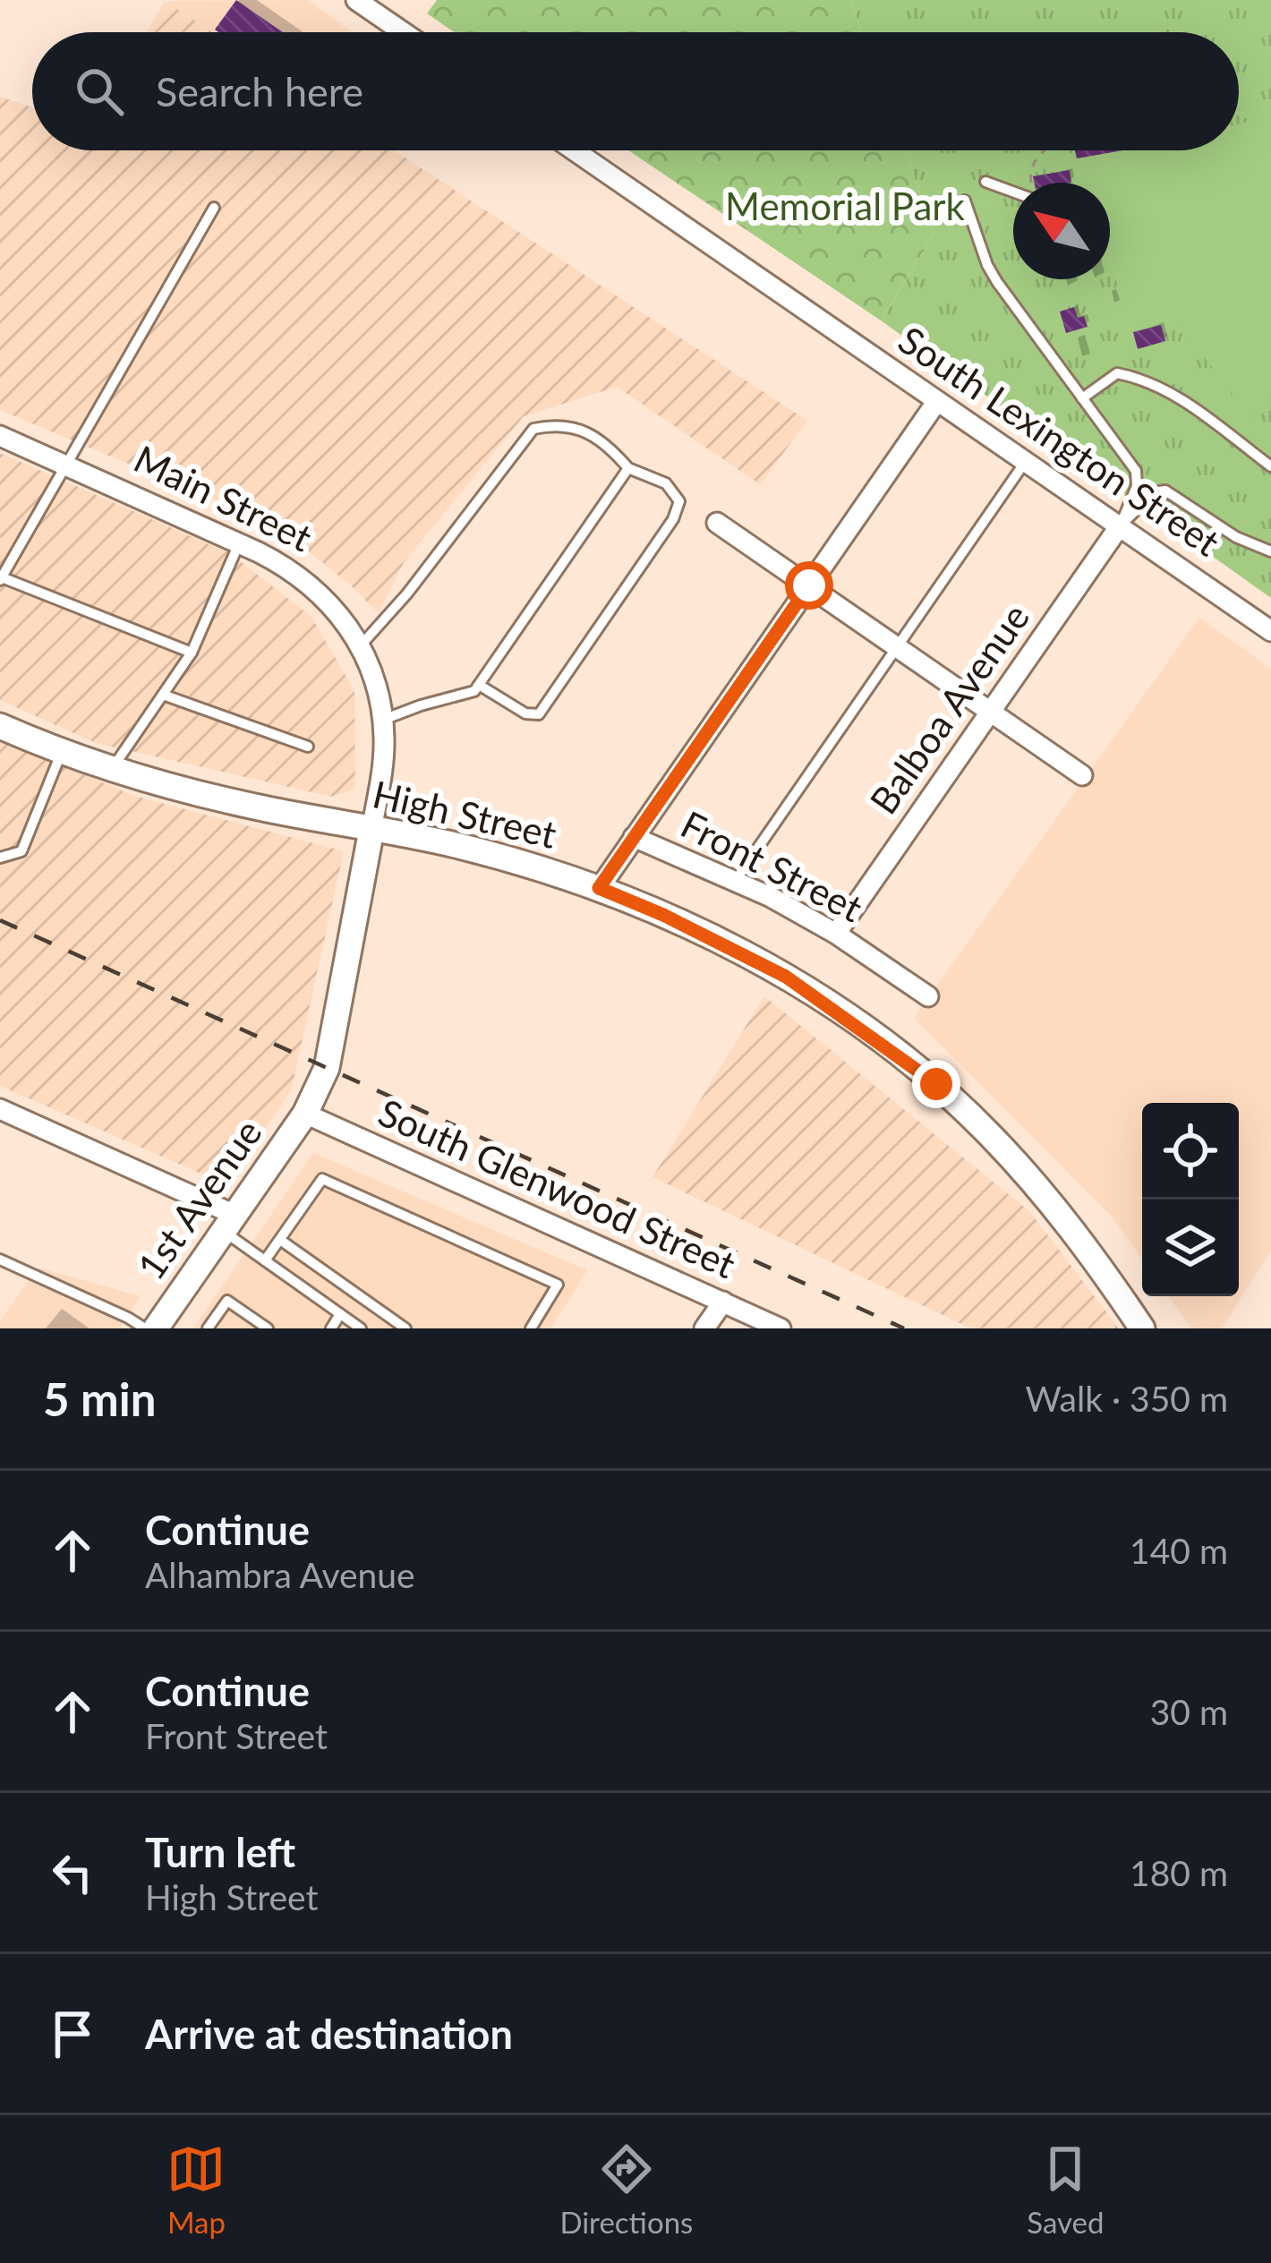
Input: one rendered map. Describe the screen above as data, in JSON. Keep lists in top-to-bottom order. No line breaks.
{"streets":{"main road":["Main Street","High Street","1st Avenue"],"street":["South Lexington Street","Balboa Avenue","Front Street","South Glenwood Street"]},"crossings":[["South Lexington Street","Balboa Avenue"],["Main Street","High Street"],["Main Street","South Glenwood Street"],["Main Street","1st Avenue"],["Balboa Avenue","Front Street"],["High Street","Front Street"],["South Glenwood Street","1st Avenue"]],"parks":["Memorial Park"],"north":"top left","page":{"search":"Search here","heading":["5 min","Walk · 350 m"],"list":[["Continue","Alhambra Avenue","140 m"],["Continue","Front Street","30 m"],["Turn left","High Street","180 m"],"Arrive at destination"],"nav":["Map","Directions","Saved"]}}
